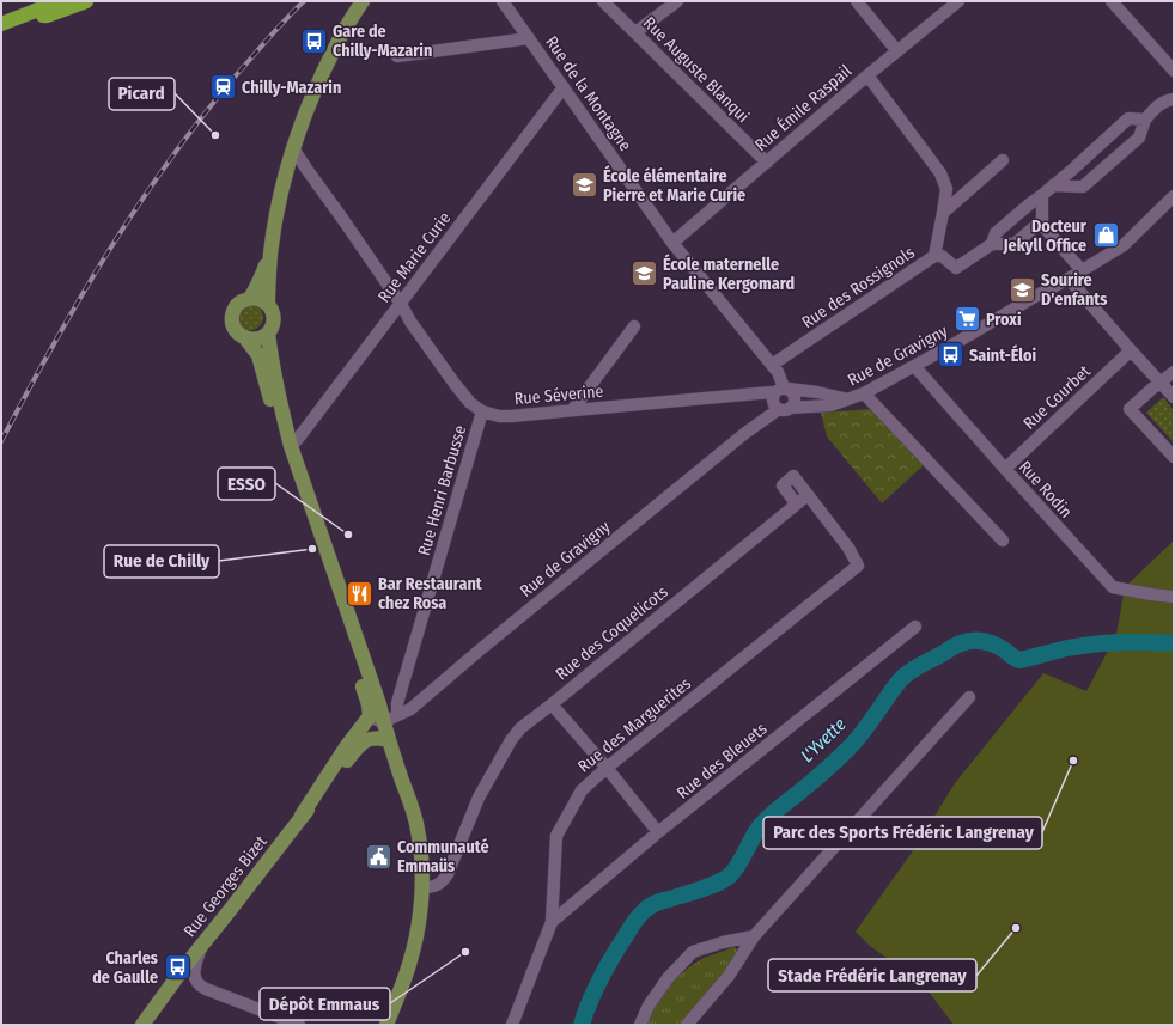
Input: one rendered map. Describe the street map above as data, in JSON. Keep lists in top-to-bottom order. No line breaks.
{"streets":{"main road":["Rue Georges Bizet"],"street":["Rue Auguste Blanqui","Rue de la Montagne","Rue Émile Raspail","Rue Marie Curie","Rue des Rossignols","Rue de Gravigny","Rue Séverine","Rue Courbet","Rue Rodin","Rue Henri Barbusse","Rue des Coquelicots","Rue des Marguerites","Rue des Bleuets"]},"crossings":[["Rue Auguste Blanqui","Rue Émile Raspail"],["Rue de la Montagne","Rue Émile Raspail"],["Rue de la Montagne","Rue Marie Curie"],["Rue de la Montagne","Rue des Rossignols"],["Rue de la Montagne","Rue de Gravigny"],["Rue de la Montagne","Rue Séverine"],["Rue Émile Raspail","Rue des Rossignols"],["Rue Marie Curie","Rue Séverine"],["Rue de Gravigny","Rue Séverine"],["Rue de Gravigny","Rue Rodin"],["Rue de Gravigny","Rue Henri Barbusse"],["Rue Séverine","Rue Henri Barbusse"],["Rue Courbet","Rue Rodin"],["Rue des Coquelicots","Rue des Marguerites"],["Rue des Marguerites","Rue des Bleuets"]],"water":["L'Yvette"],"places":{"bus stop":["Gare de Chilly-Mazarin","Saint-Éloi","Charles de Gaulle"],"station":["Chilly-Mazarin"],"other":["Picard","ESSO","Rue de Chilly","Parc des Sports Frédéric Langrenay","Stade Frédéric Langrenay","Dépôt Emmaus"],"school or university":["École élémentaire Pierre et Marie Curie","École maternelle Pauline Kergomard","Sourire D'enfants"],"shop":["Docteur Jekyll Office"],"supermarket":["Proxi"],"restaurant":["Bar Restaurant chez Rosa"],"public building":["Communauté Emmaüs"]}}
